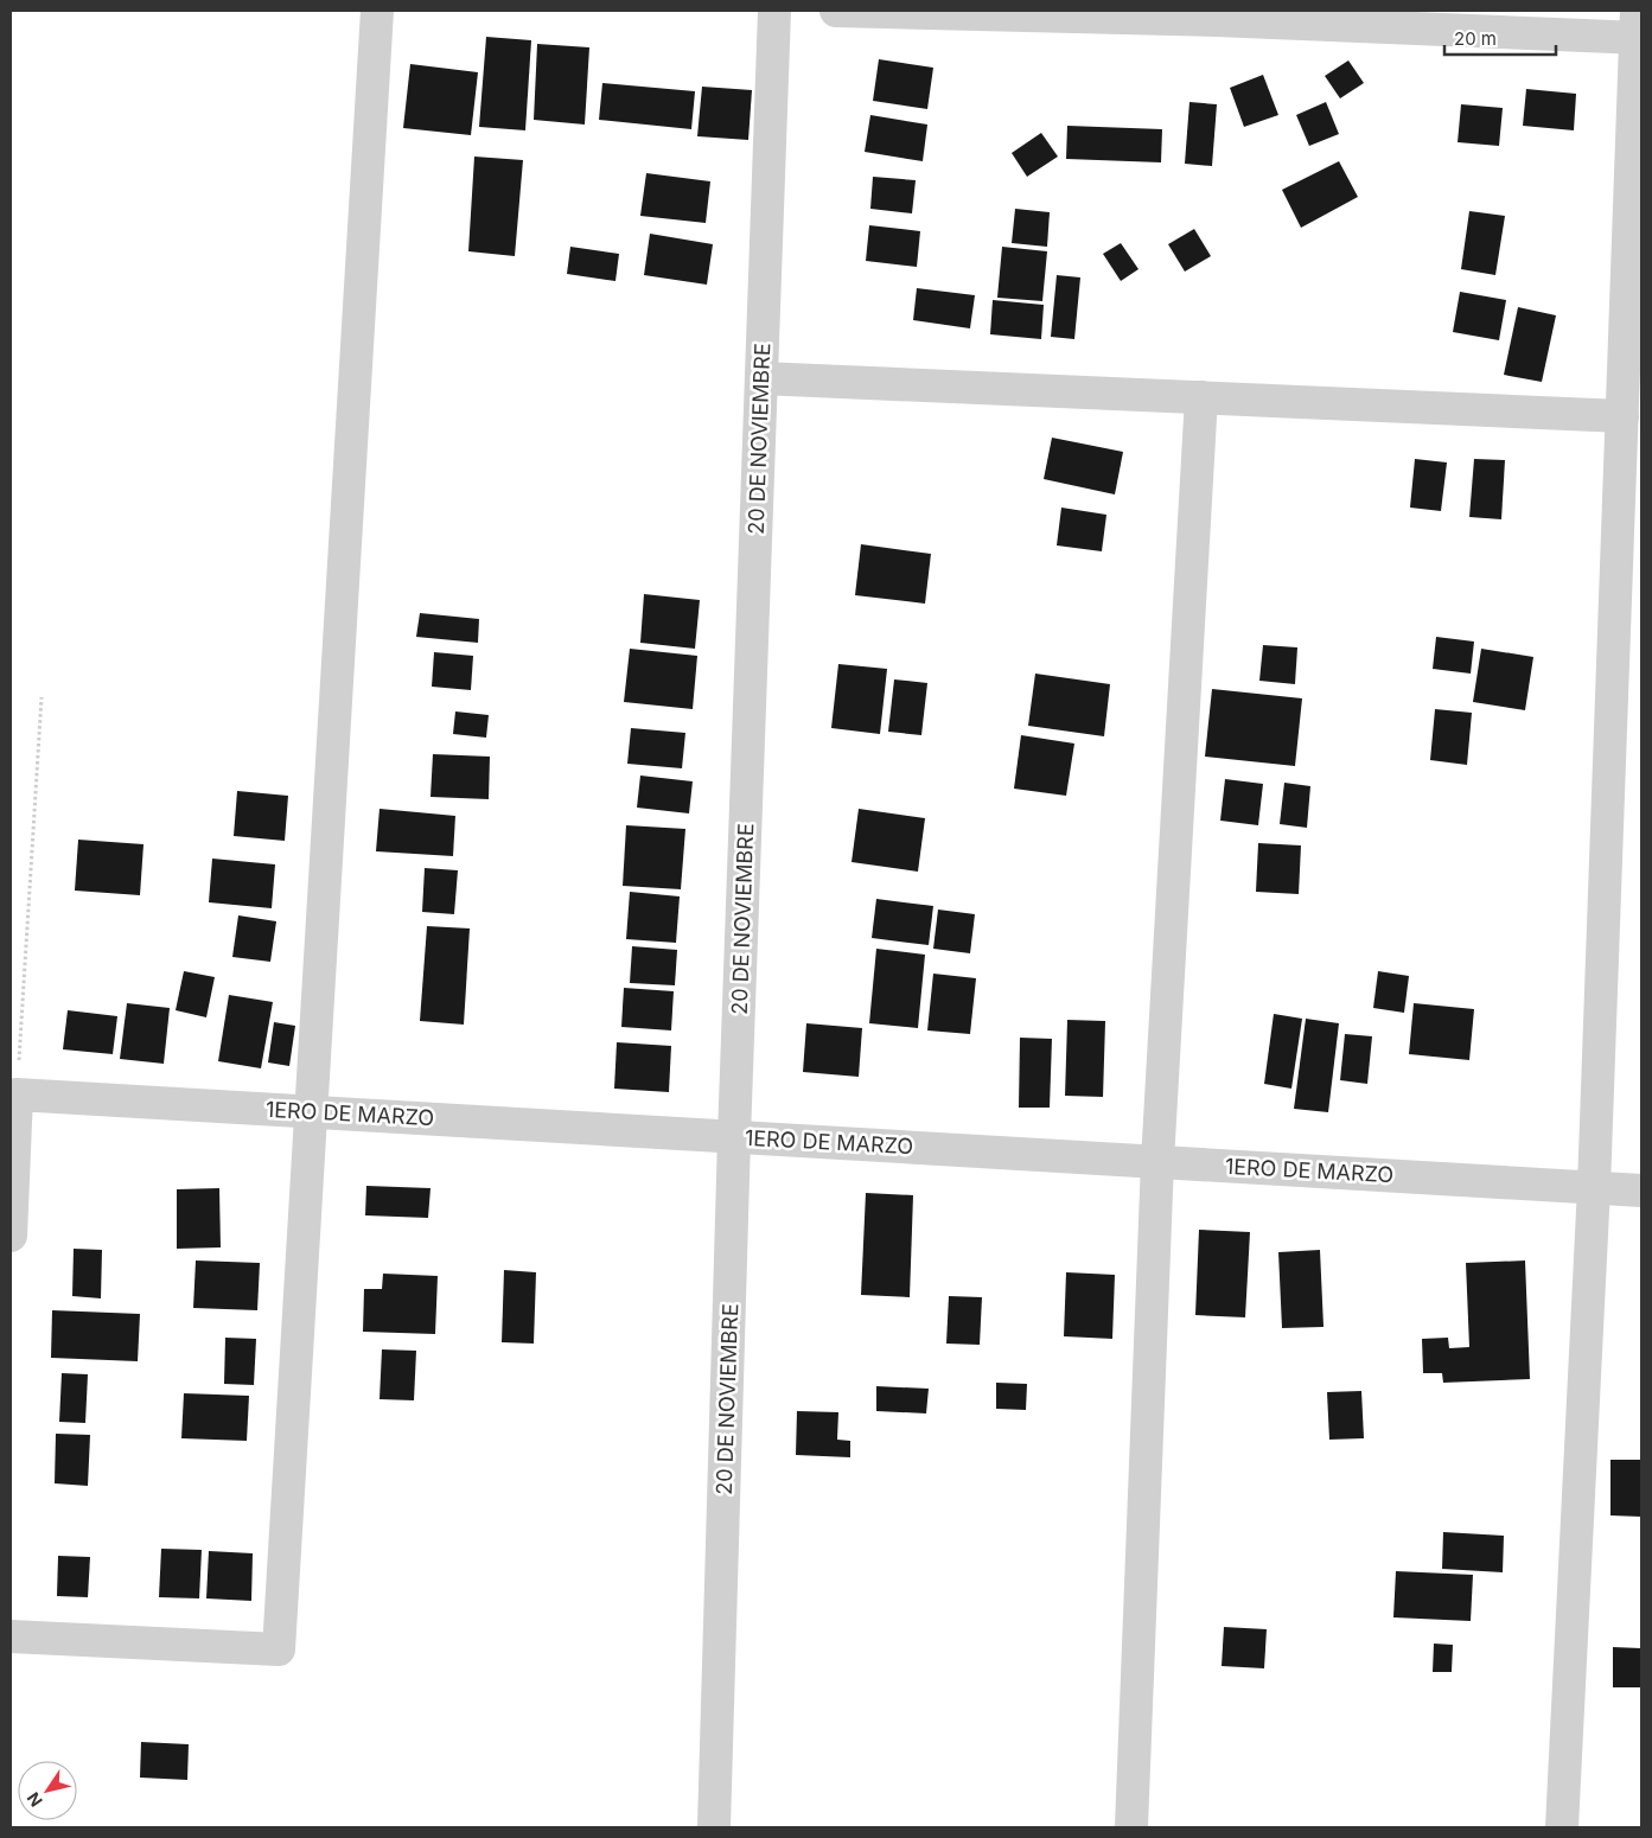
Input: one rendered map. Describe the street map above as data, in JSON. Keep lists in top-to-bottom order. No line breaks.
{"streets":{"street":["20 DE NOVIEMBRE","1ERO DE MARZO"]},"crossings":[["20 DE NOVIEMBRE","1ERO DE MARZO"]],"scale_bar":"20 m","north":"bottom left"}
